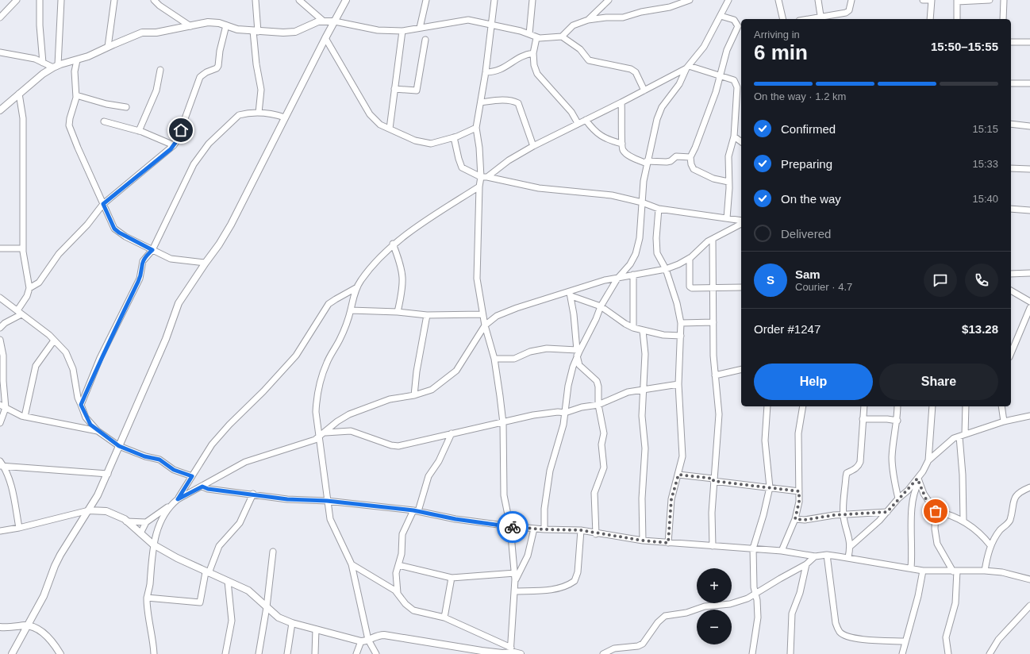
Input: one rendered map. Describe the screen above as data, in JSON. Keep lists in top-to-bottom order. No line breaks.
{"page":{"heading":["6 min","Arriving in","15:50–15:55"],"panel":["Sam","Courier · 4.7","Order #1247","$13.28"],"bar":"On the way · 1.2 km","list":[["Confirmed","15:15"],["Preparing","15:33"],["On the way","15:40"],"Delivered"],"round":"S","buttons":["Help","Share"],"map_buttons":["+","−"]}}
